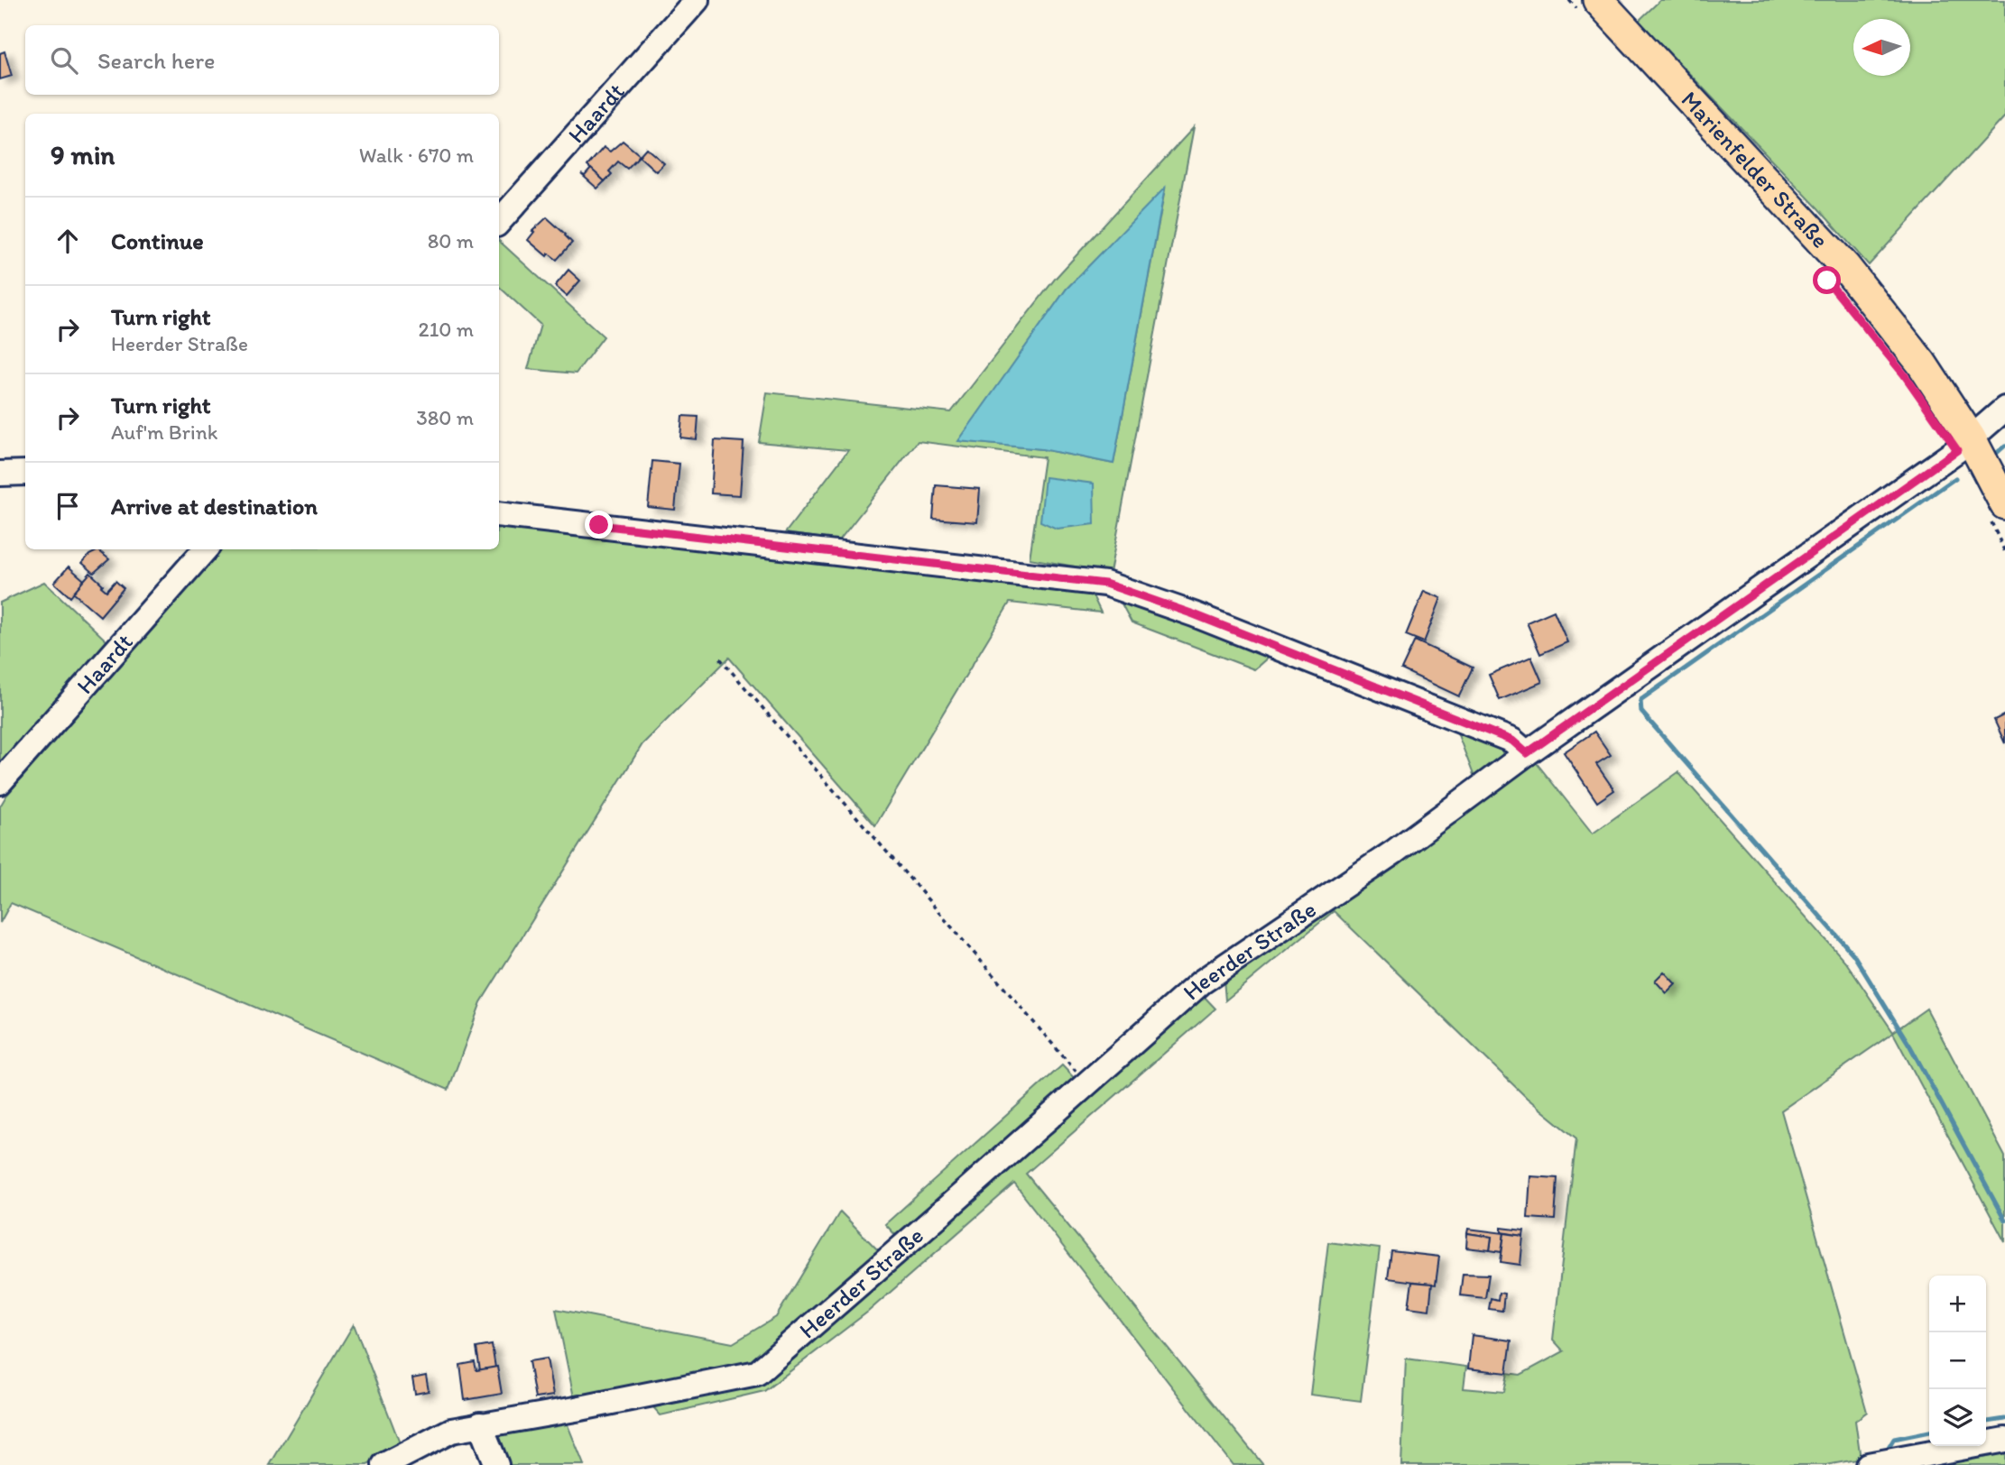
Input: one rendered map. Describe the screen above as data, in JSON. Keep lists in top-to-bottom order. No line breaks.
{"streets":{"main road":["Marienfelder Straße"],"street":["Haardt","Heerder Straße"]},"crossings":[["Marienfelder Straße","Heerder Straße"]],"north":"left","page":{"search":"Search here","heading":["9 min","Walk · 670 m"],"list":[["Continue","80 m"],["Turn right","Heerder Straße","210 m"],["Turn right","Auf'm Brink","380 m"],"Arrive at destination"],"map_buttons":["+","−"]}}
